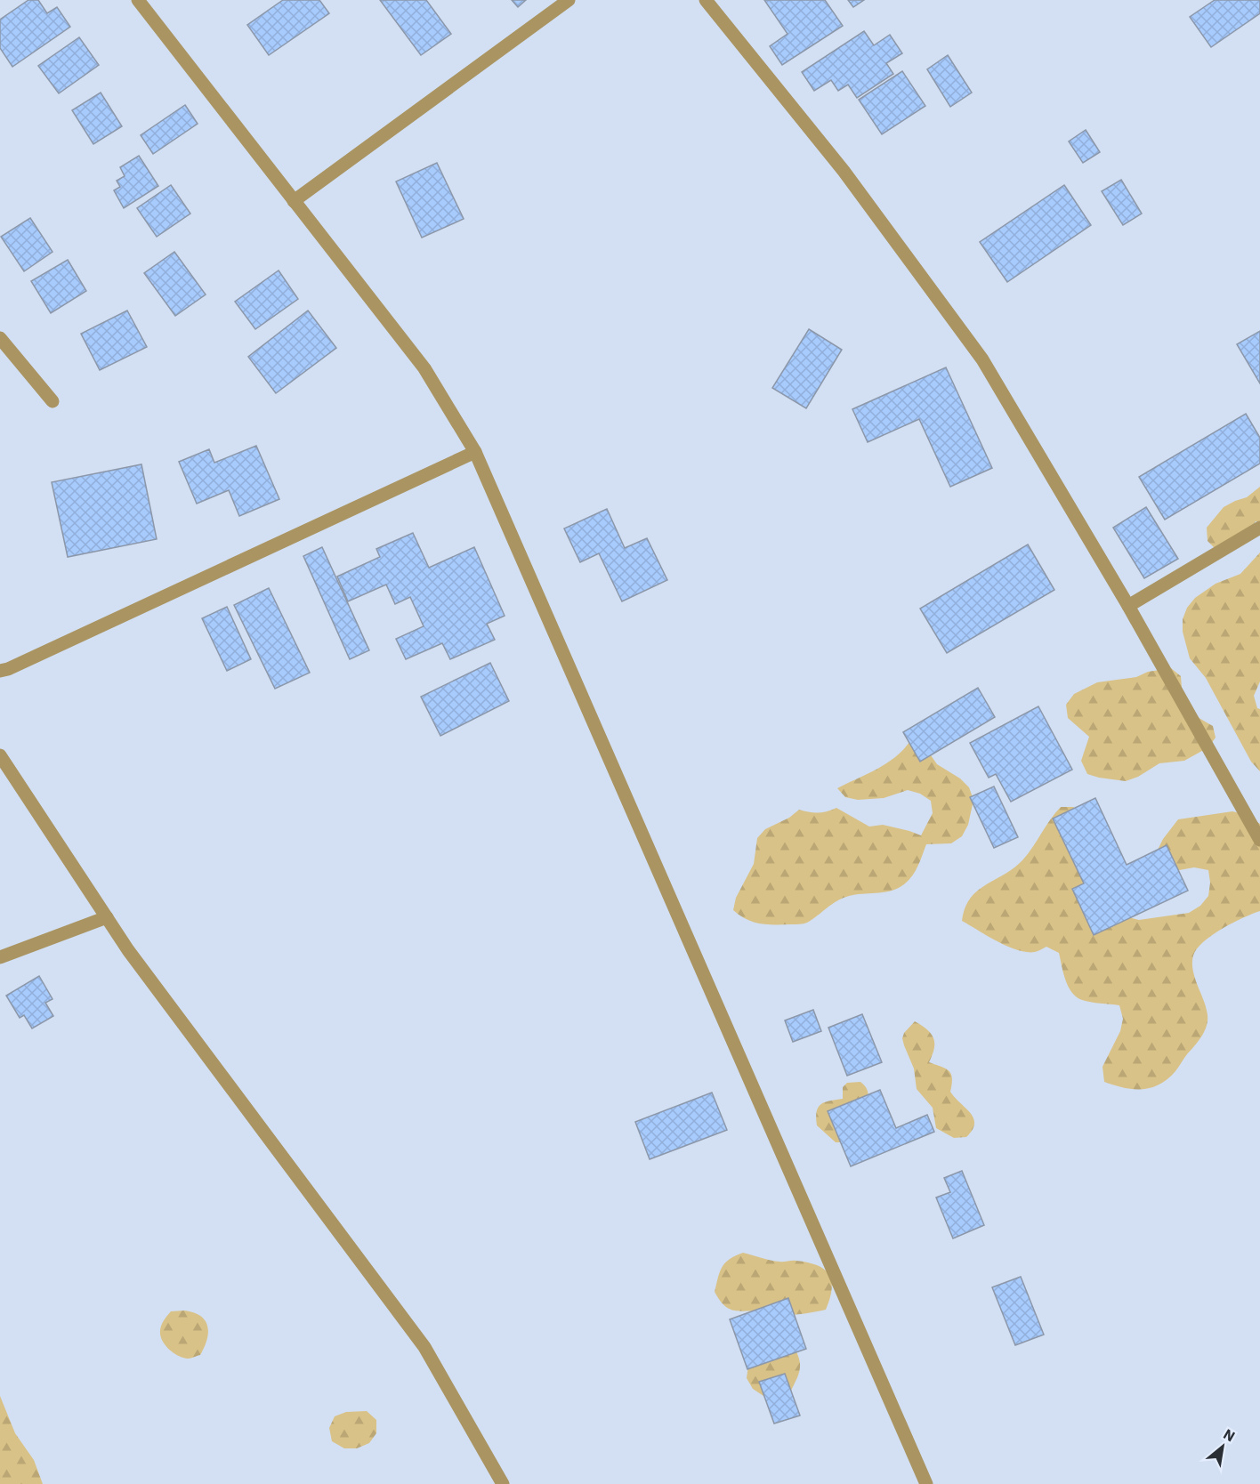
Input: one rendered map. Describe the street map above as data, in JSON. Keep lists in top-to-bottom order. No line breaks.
{"north":"top right"}
